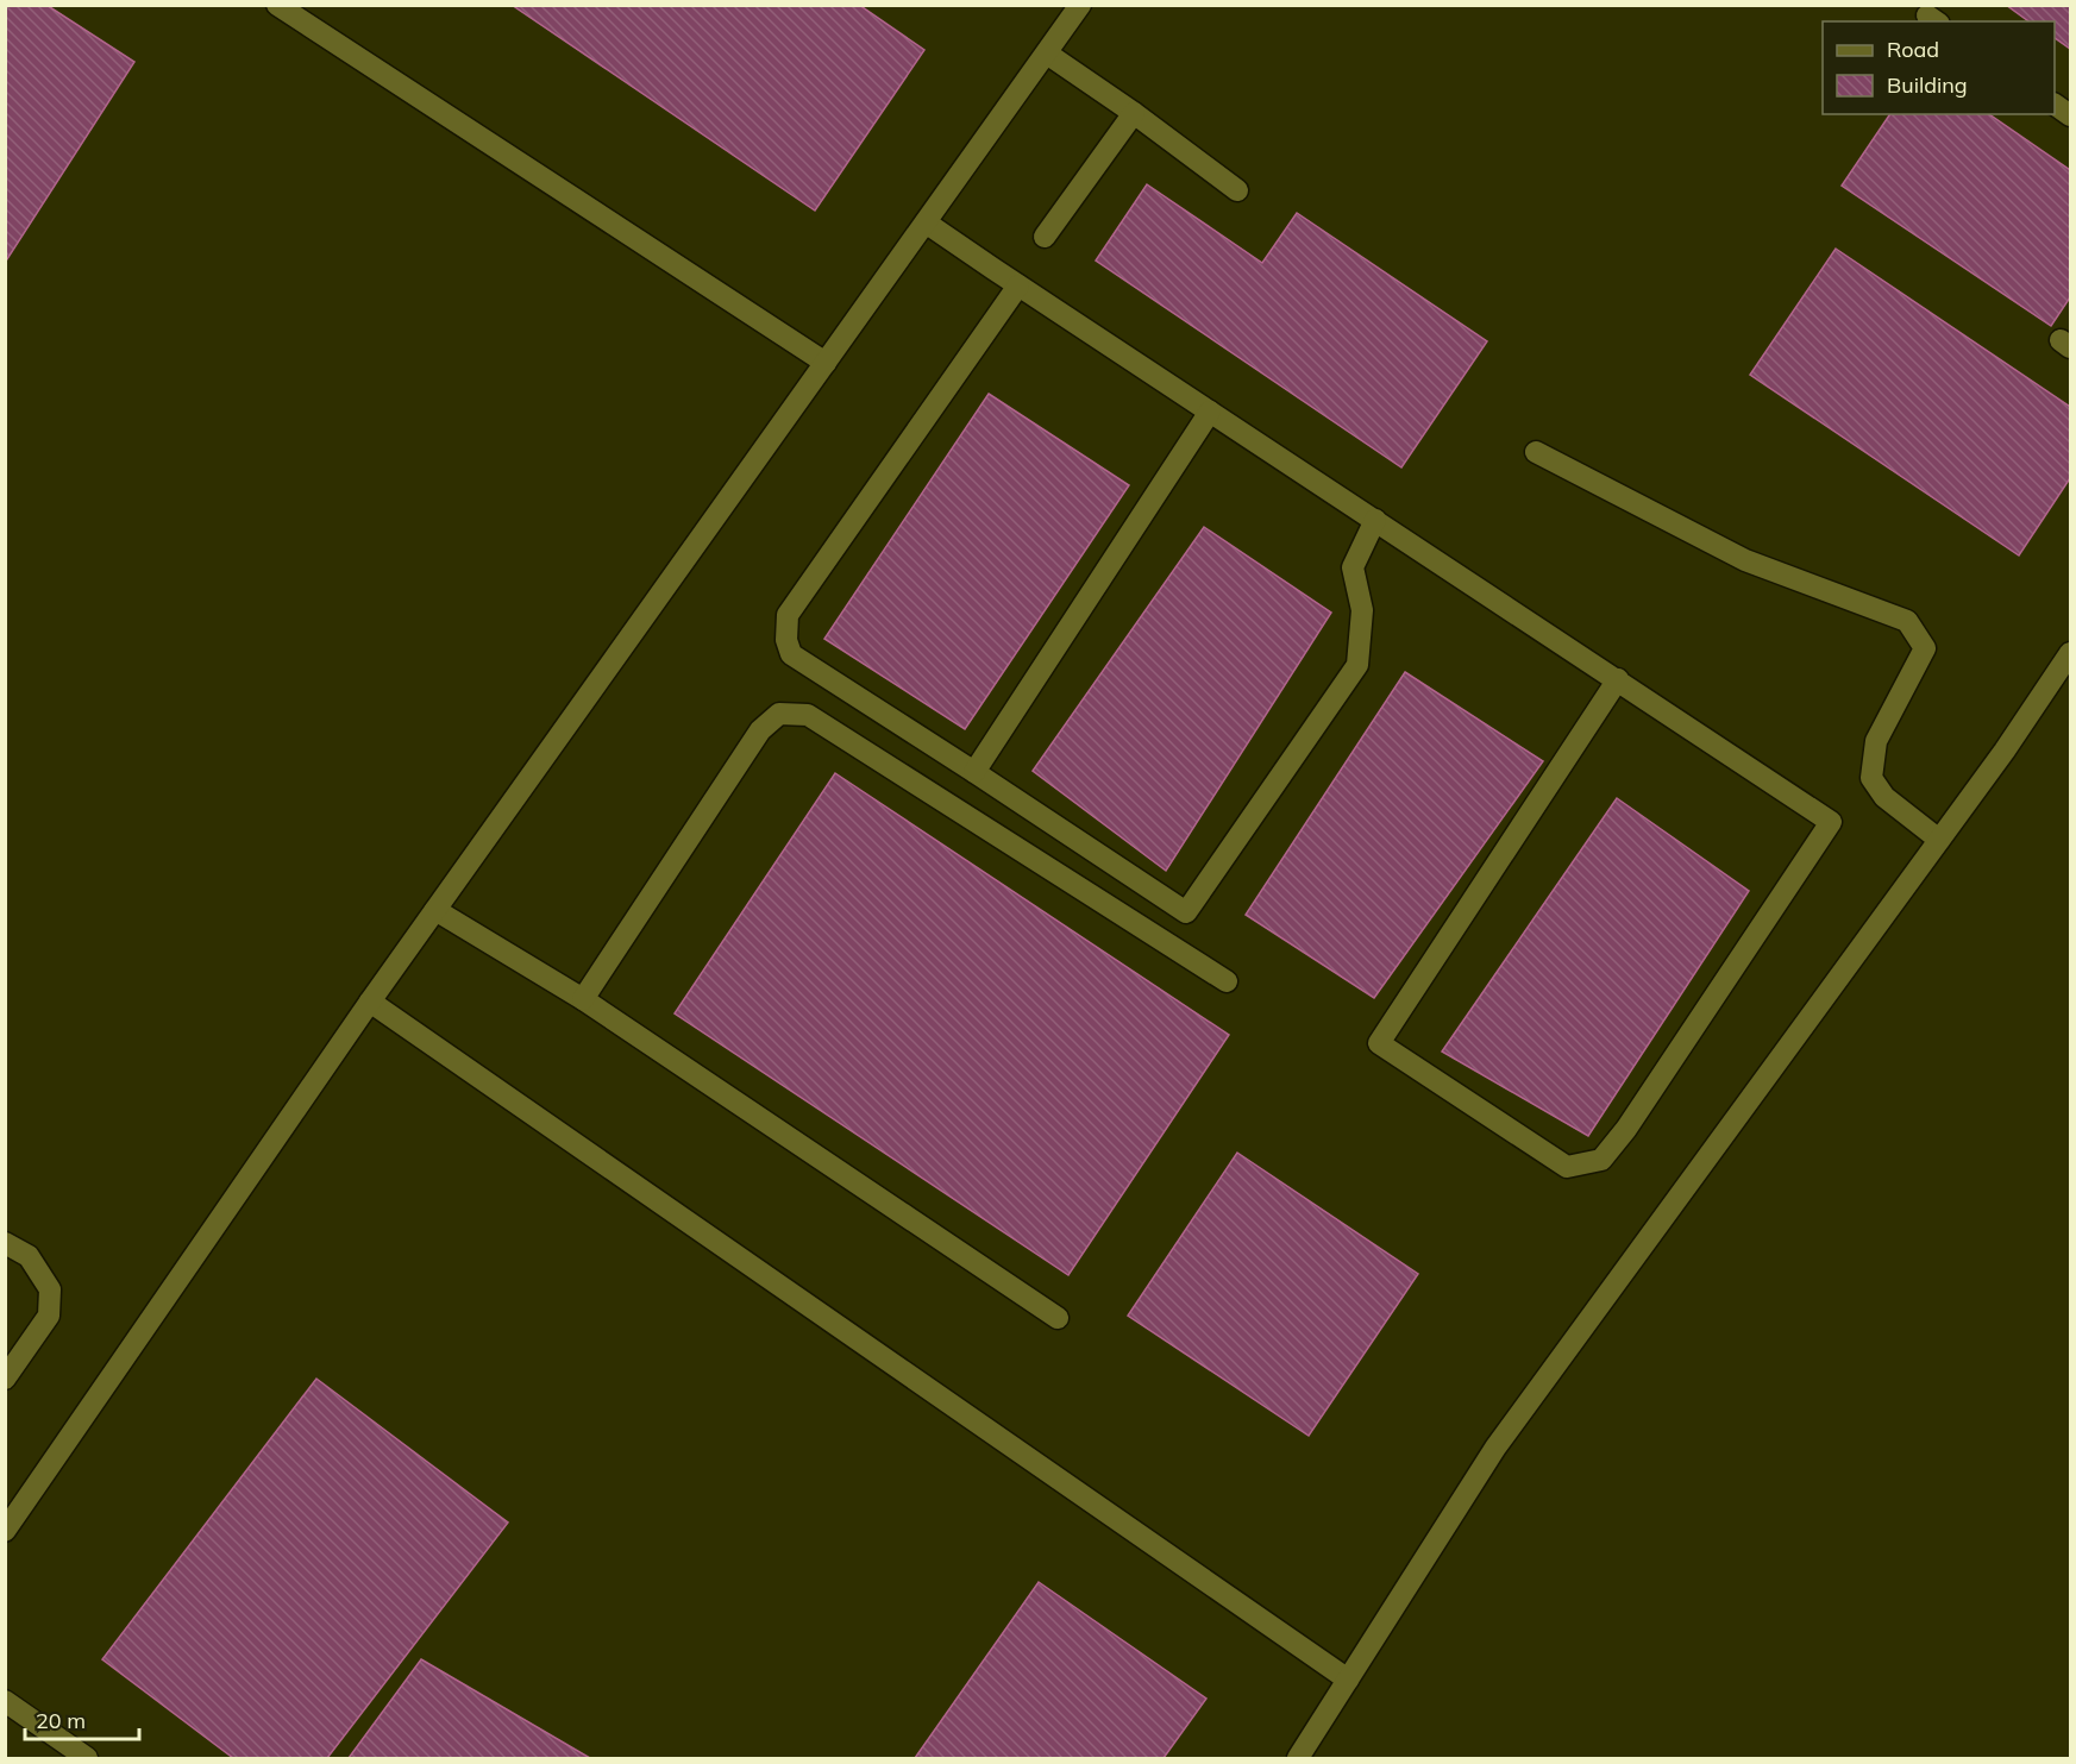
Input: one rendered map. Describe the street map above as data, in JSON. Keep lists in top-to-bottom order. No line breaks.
{"legend":["Road","Building"],"scale_bar":"20 m"}
